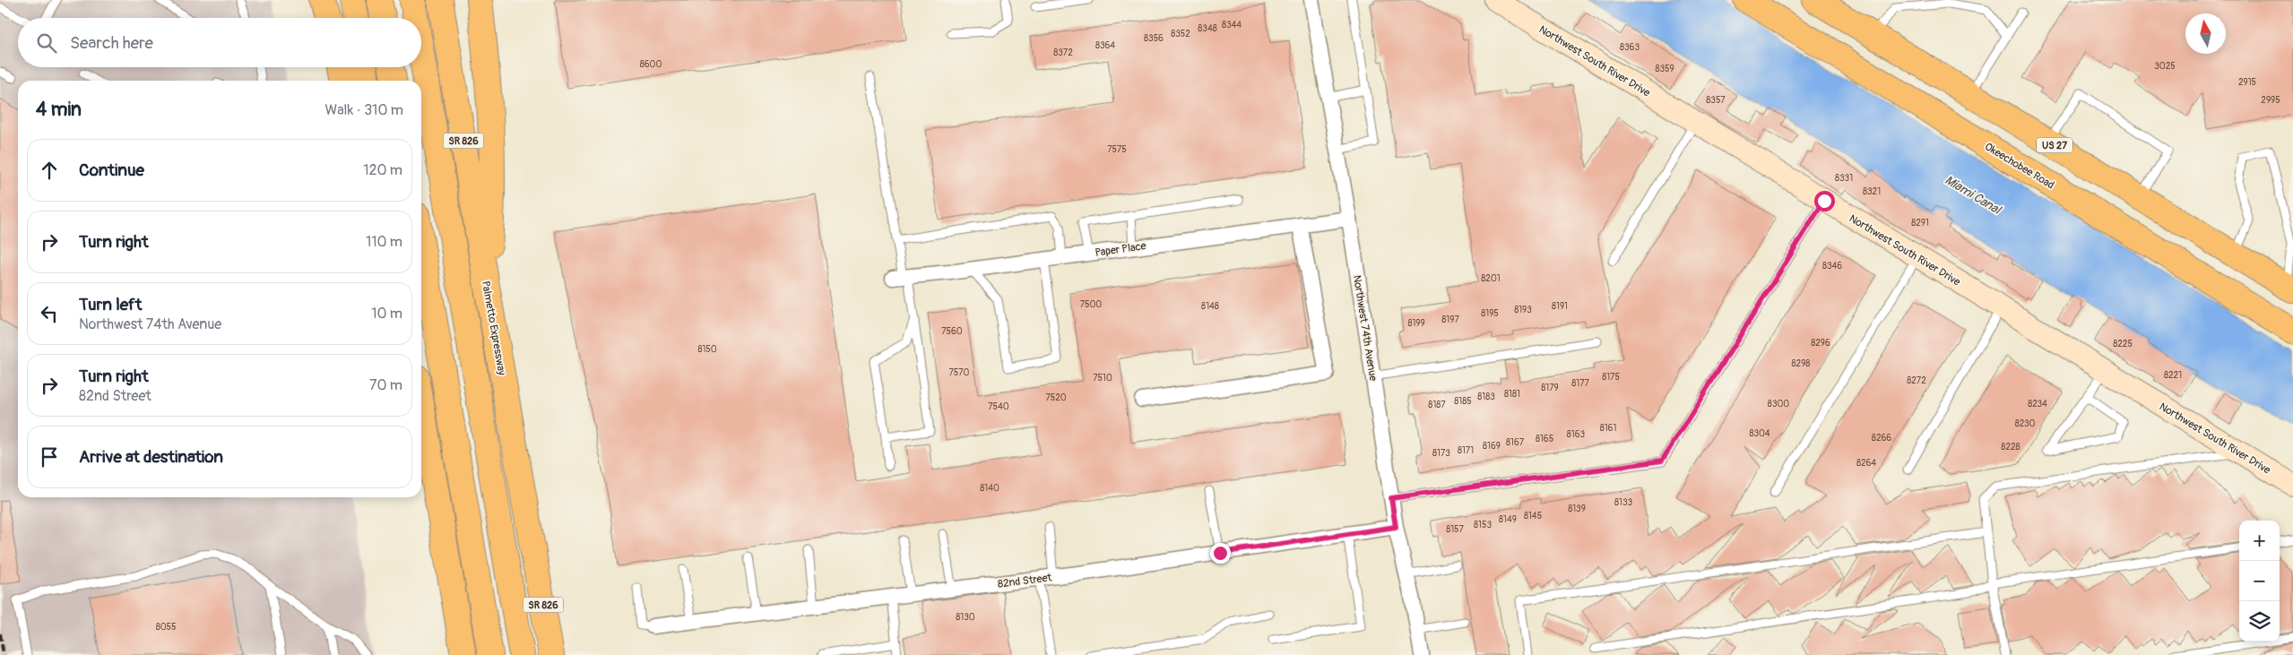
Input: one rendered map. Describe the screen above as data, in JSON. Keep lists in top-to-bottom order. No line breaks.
{"streets":{"highway":["SR 826","US 27","Okeechobee Road","Palmetto Expressway"],"street":["Northwest South River Drive","Paper Place","Northwest 74th Avenue","82nd Street"]},"crossings":[["Paper Place","Northwest 74th Avenue"],["Northwest 74th Avenue","82nd Street"]],"water":["Miami Canal"],"house_numbers":["8344","8348","8352","8356","8364","8363","8372","8600","3025","8359","2915","8357","2995","7575","8331","8321","8291","8346","8201","7500","8148","8191","8193","8195","8197","8199","7560","8296","8225","8150","8298","7570","8221","8175","7510","8272","8177","8179","8181","8183","7520","8185","8300","8234","8187","7540","8230","8161","8304","8163","8266","8165","8167","8169","8228","8171","8173","8264","8140","8133","8139","8145","8149","8153","8157","8130","8055"],"north":"top","page":{"search":"Search here","heading":["4 min","Walk · 310 m"],"list":[["Continue","120 m"],["Turn right","110 m"],["Turn left","Northwest 74th Avenue","10 m"],["Turn right","82nd Street","70 m"],"Arrive at destination"],"map_buttons":["+","−"]}}
